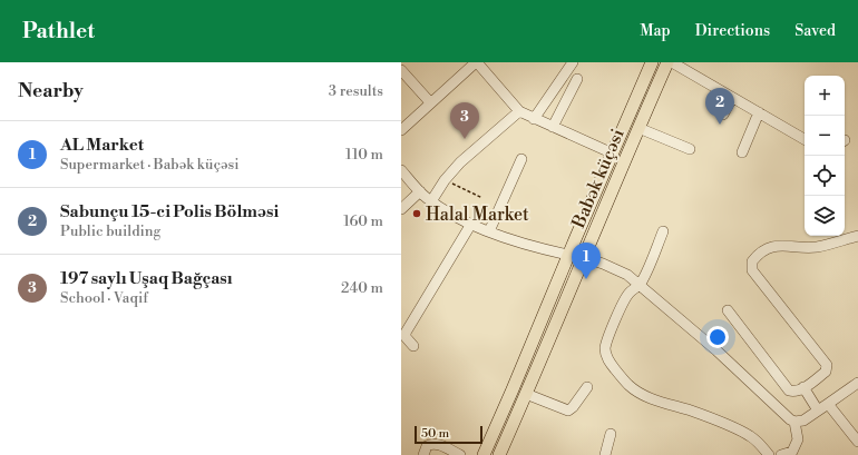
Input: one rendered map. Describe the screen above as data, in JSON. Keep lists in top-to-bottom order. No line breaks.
{"streets":{"main road":["Babək küçəsi"]},"places":["Halal Market"],"scale_bar":"50 m","page":{"header":"Pathlet","nav":["Map","Directions","Saved"],"heading":["Nearby","3 results"],"map_buttons":["+","−"],"pins":["2","3","1"],"list":[{"mark":"1","name":"AL Market","note":"Supermarket · Babək küçəsi","value":"110 m"},{"mark":"2","name":"Sabunçu 15-ci Polis Bölməsi","note":"Public building","value":"160 m"},{"mark":"3","name":"197 saylı Uşaq Bağçası","note":"School · Vaqif","value":"240 m"}],"scale":"50 m"}}
